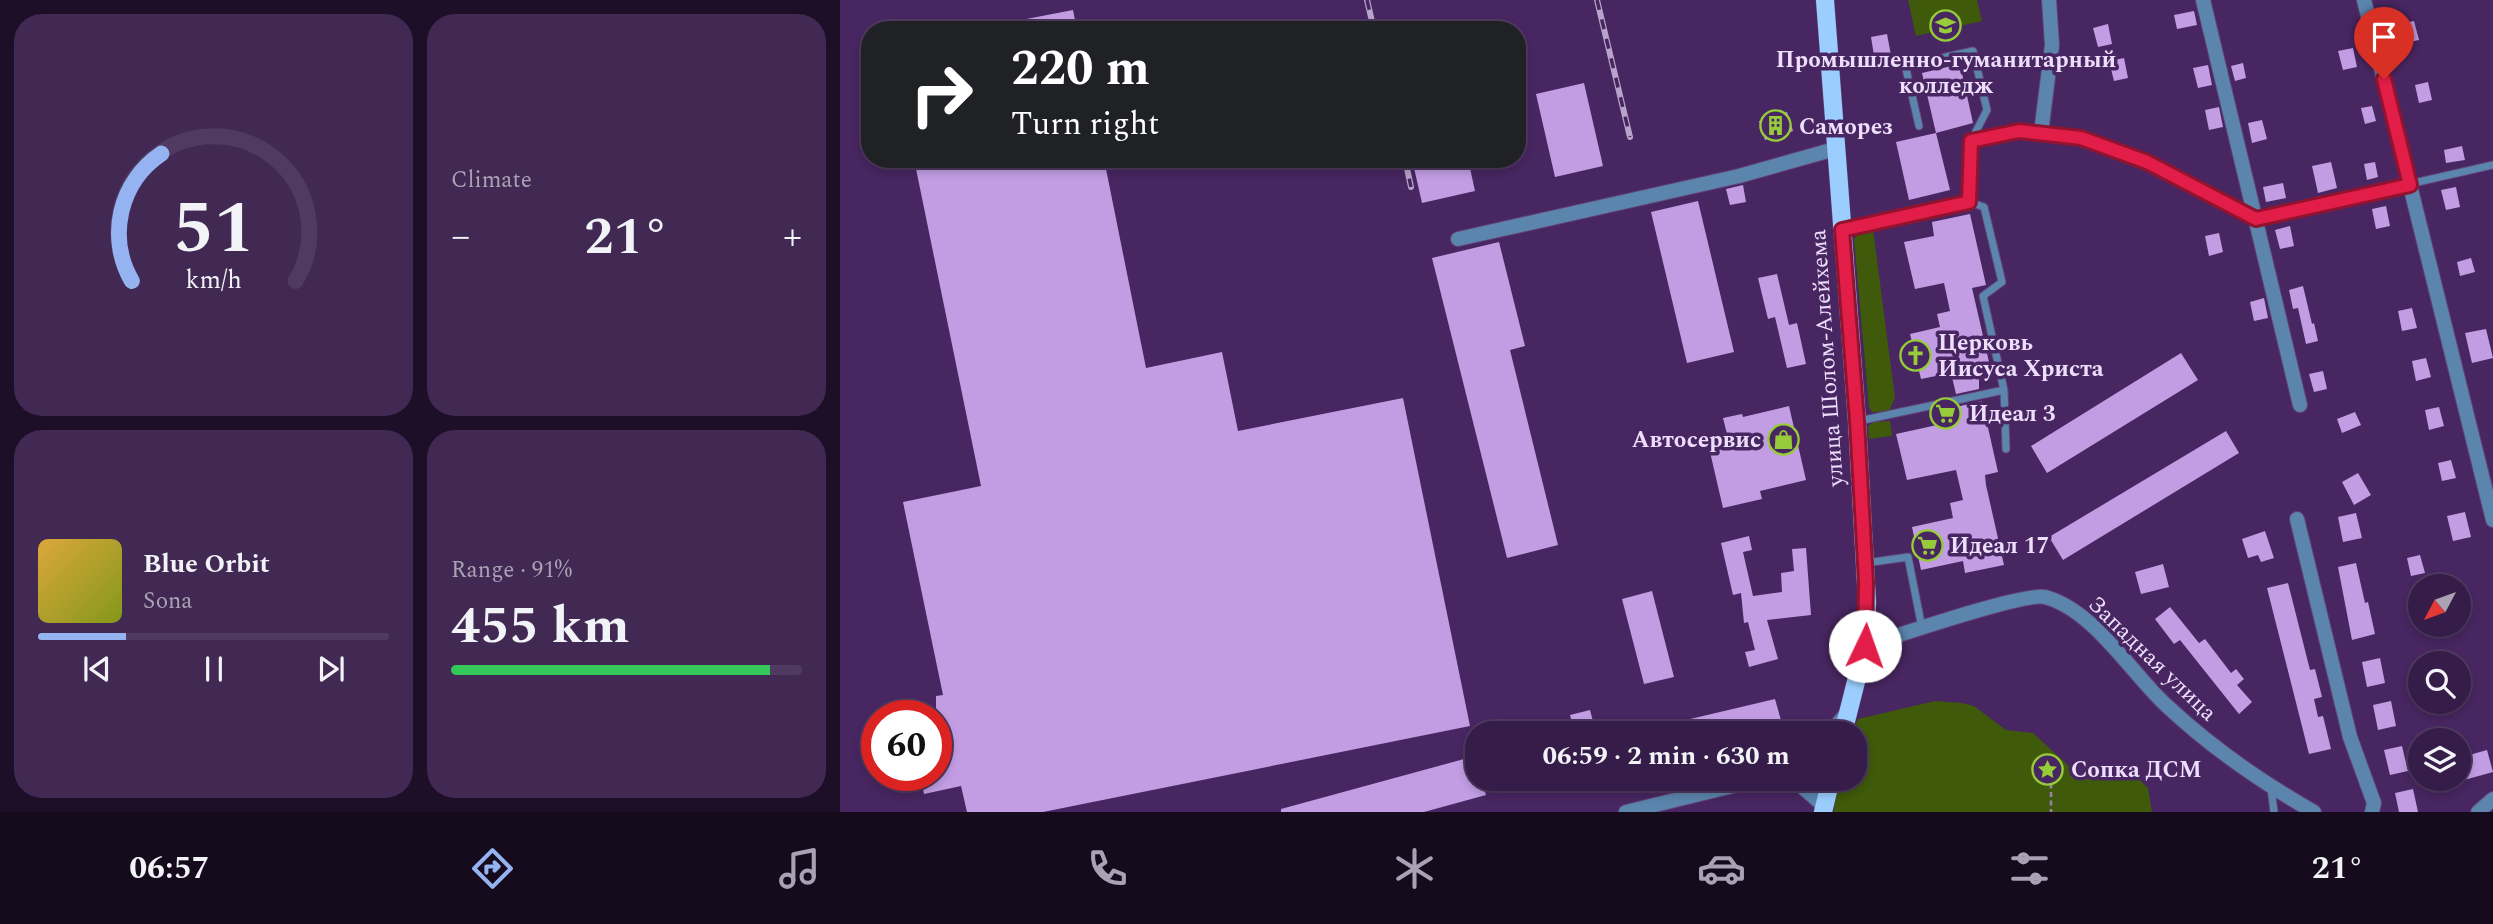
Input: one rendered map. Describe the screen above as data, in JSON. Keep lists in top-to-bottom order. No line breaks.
{"streets":{"main road":["улица Шолом-Алейхема"],"street":["Западная улица"]},"crossings":[["улица Шолом-Алейхема","Западная улица"]],"places":{"school or university":["Промышленно-гуманитарный колледж"],"building":["Саморез"],"church":["Церковь Иисуса Христа"],"supermarket":["Идеал 3","Идеал 17"],"shop":["Автосервис"],"place":["Сопка ДСМ"]},"north":"bottom left","page":{"tile":["Climate",["Range · 91%","455 km"]],"turn":["220 m","Turn right"],"heat":["−","21°","+"],"song":["Blue Orbit","Sona"],"limit":"60","trip":"06:59 · 2 min · 630 m","tabs":["06:57","21°"],"gauge":["51","km/h"]}}
